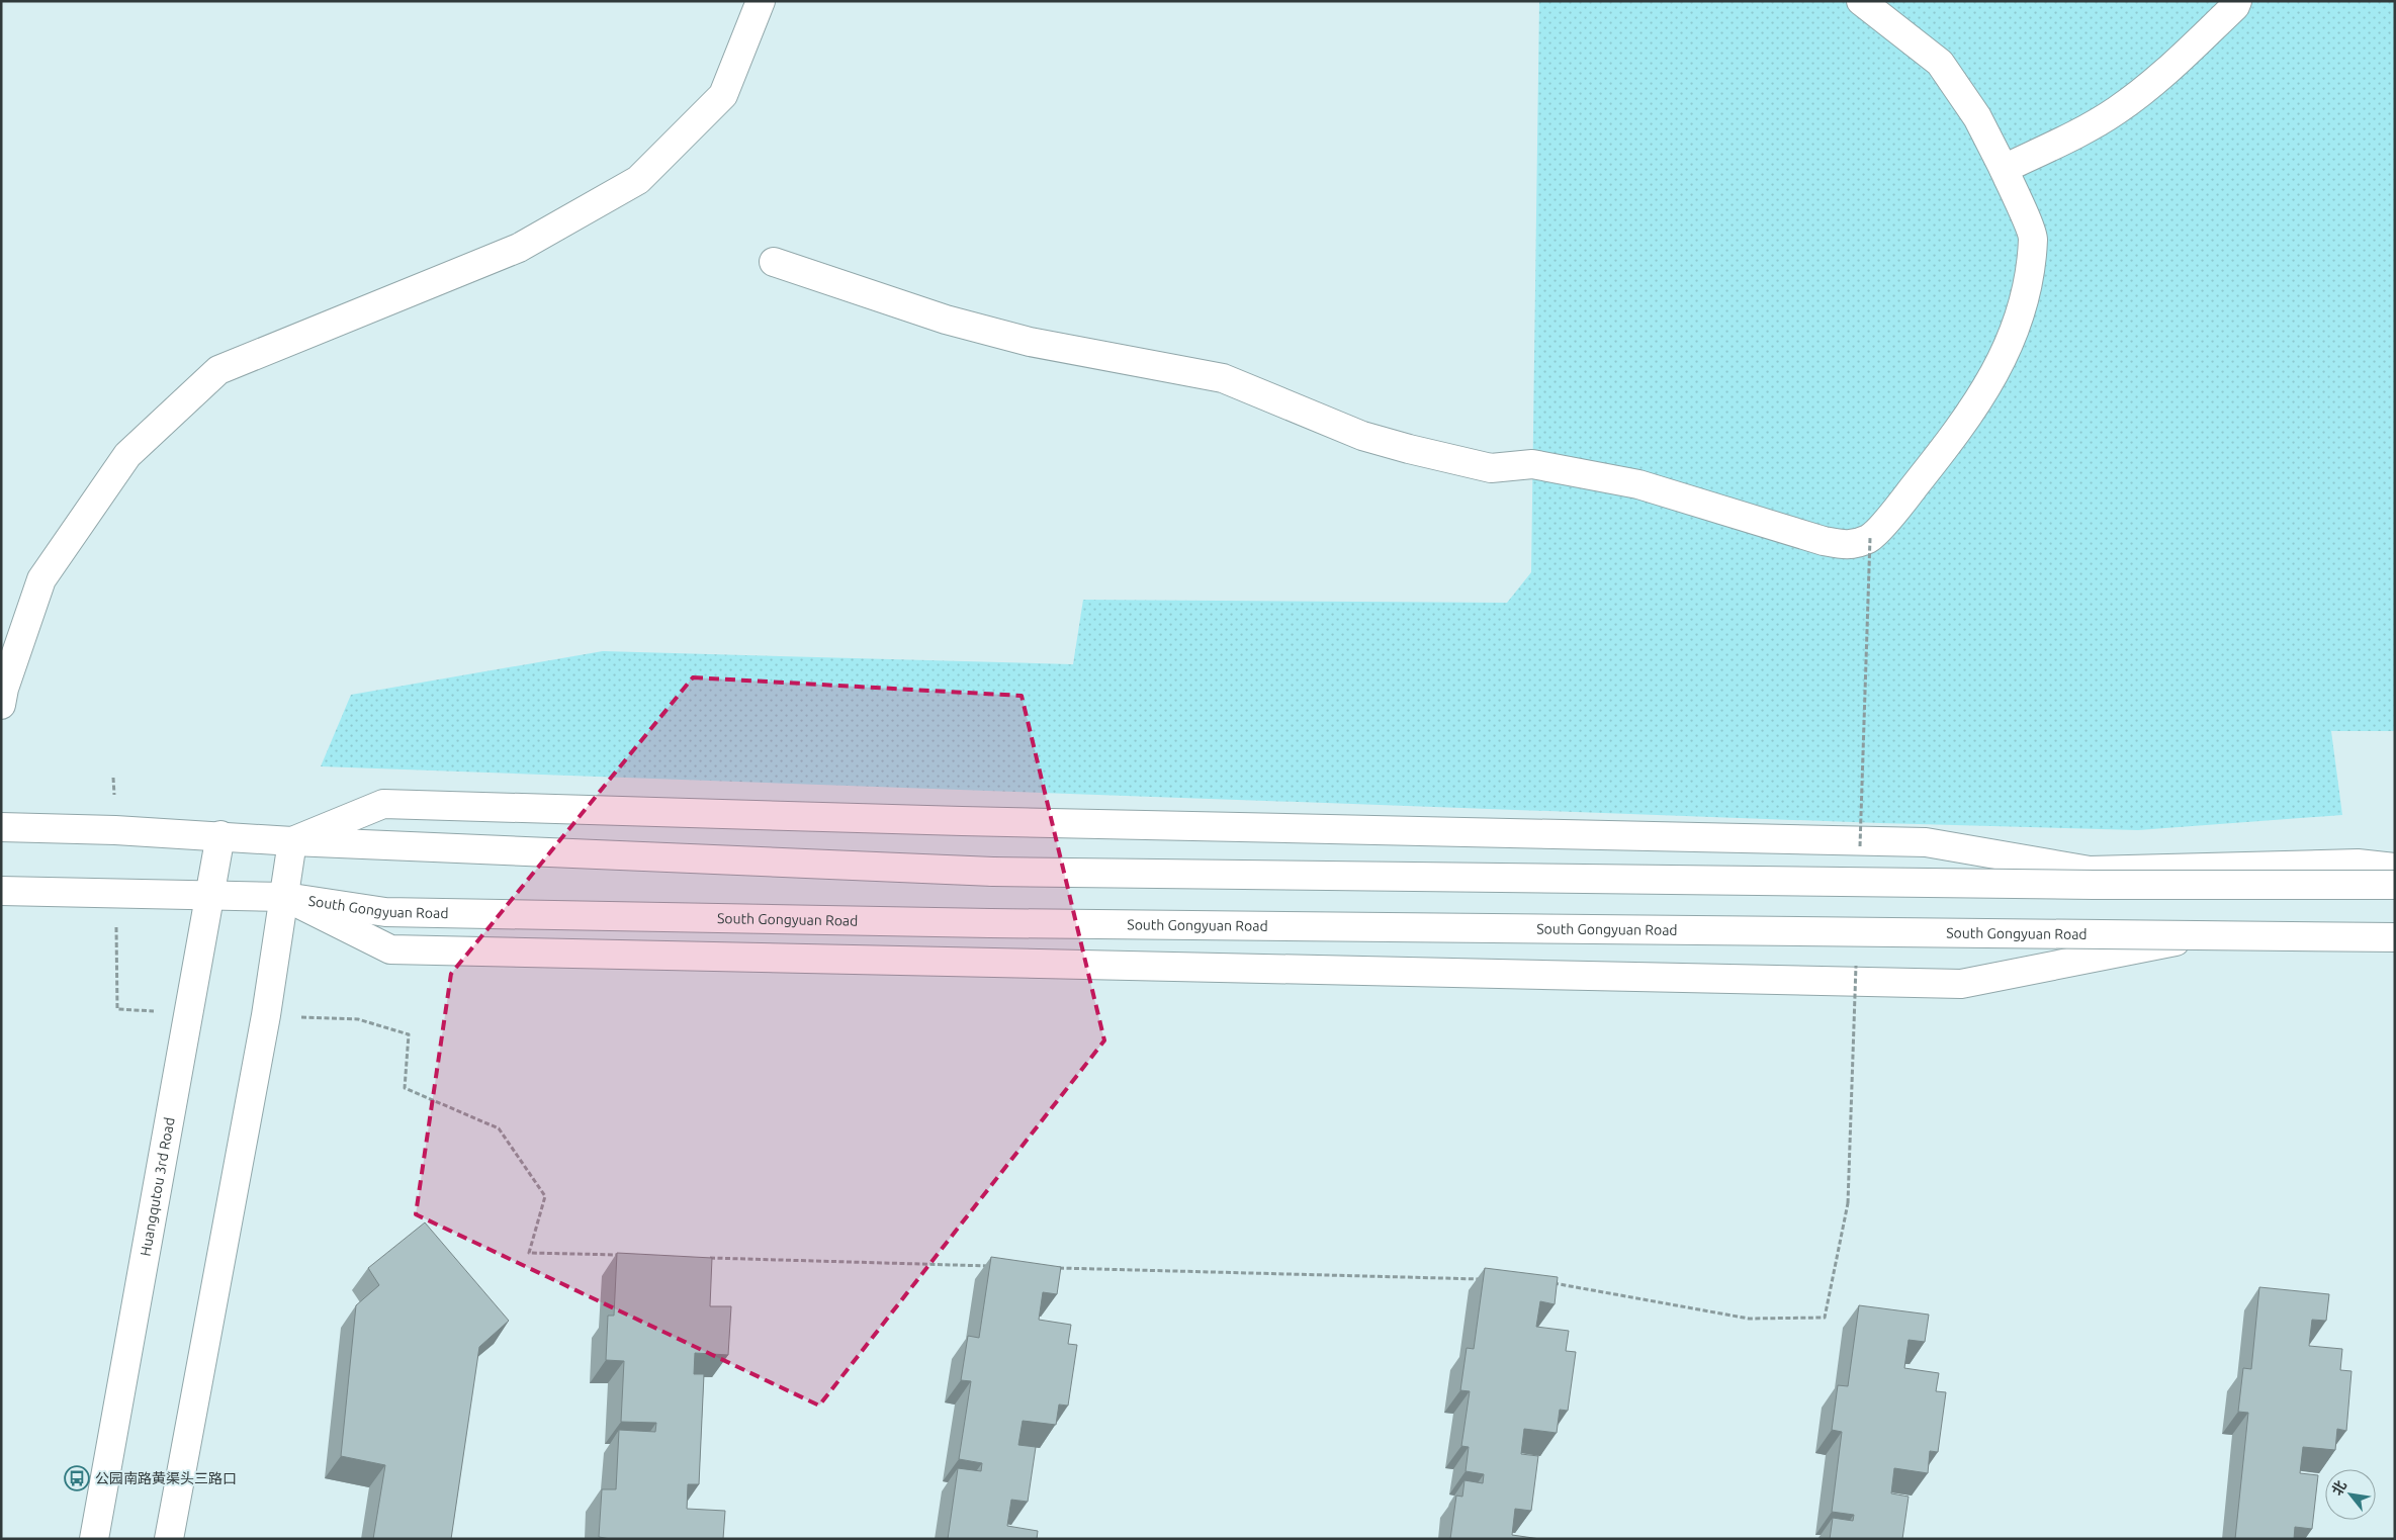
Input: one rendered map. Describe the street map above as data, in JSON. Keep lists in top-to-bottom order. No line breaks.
{"streets":{"main road":["South Gongyuan Road","Huangqutou 3rd Road"]},"crossings":[["South Gongyuan Road","Huangqutou 3rd Road"]],"places":{"bus stop":["公园南路黄渠头三路口"]},"north":"top left"}
